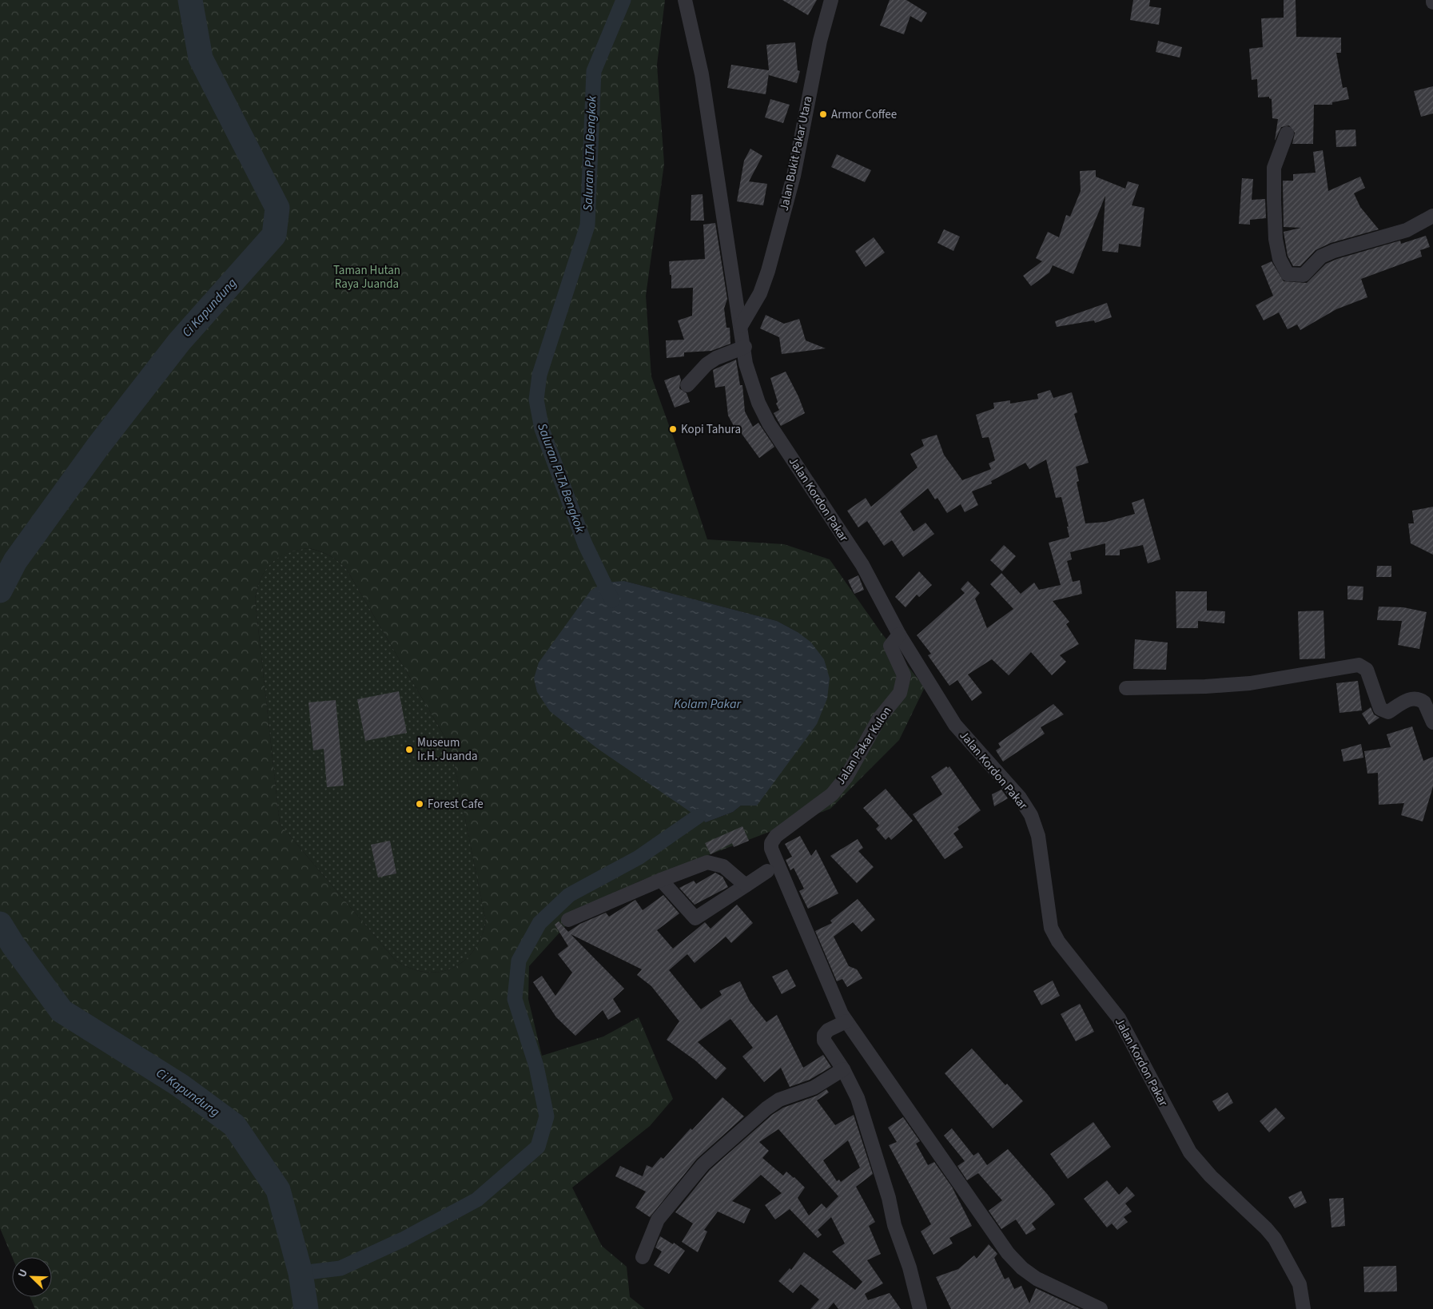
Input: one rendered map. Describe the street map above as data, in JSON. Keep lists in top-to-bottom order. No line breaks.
{"streets":{"street":["Jalan Bukit Pakar Utara","Jalan Kordon Pakar","Jalan Pakar Kulon"]},"crossings":[["Jalan Bukit Pakar Utara","Jalan Kordon Pakar"],["Jalan Kordon Pakar","Jalan Pakar Kulon"]],"water":["Saluran PLTA Bengkok","Ci Kapundung","Kolam Pakar"],"parks":["Taman Hutan Raya Juanda"],"places":["Armor Coffee","Kopi Tahura","Museum Ir.H. Juanda","Forest Cafe"],"north":"top left"}
